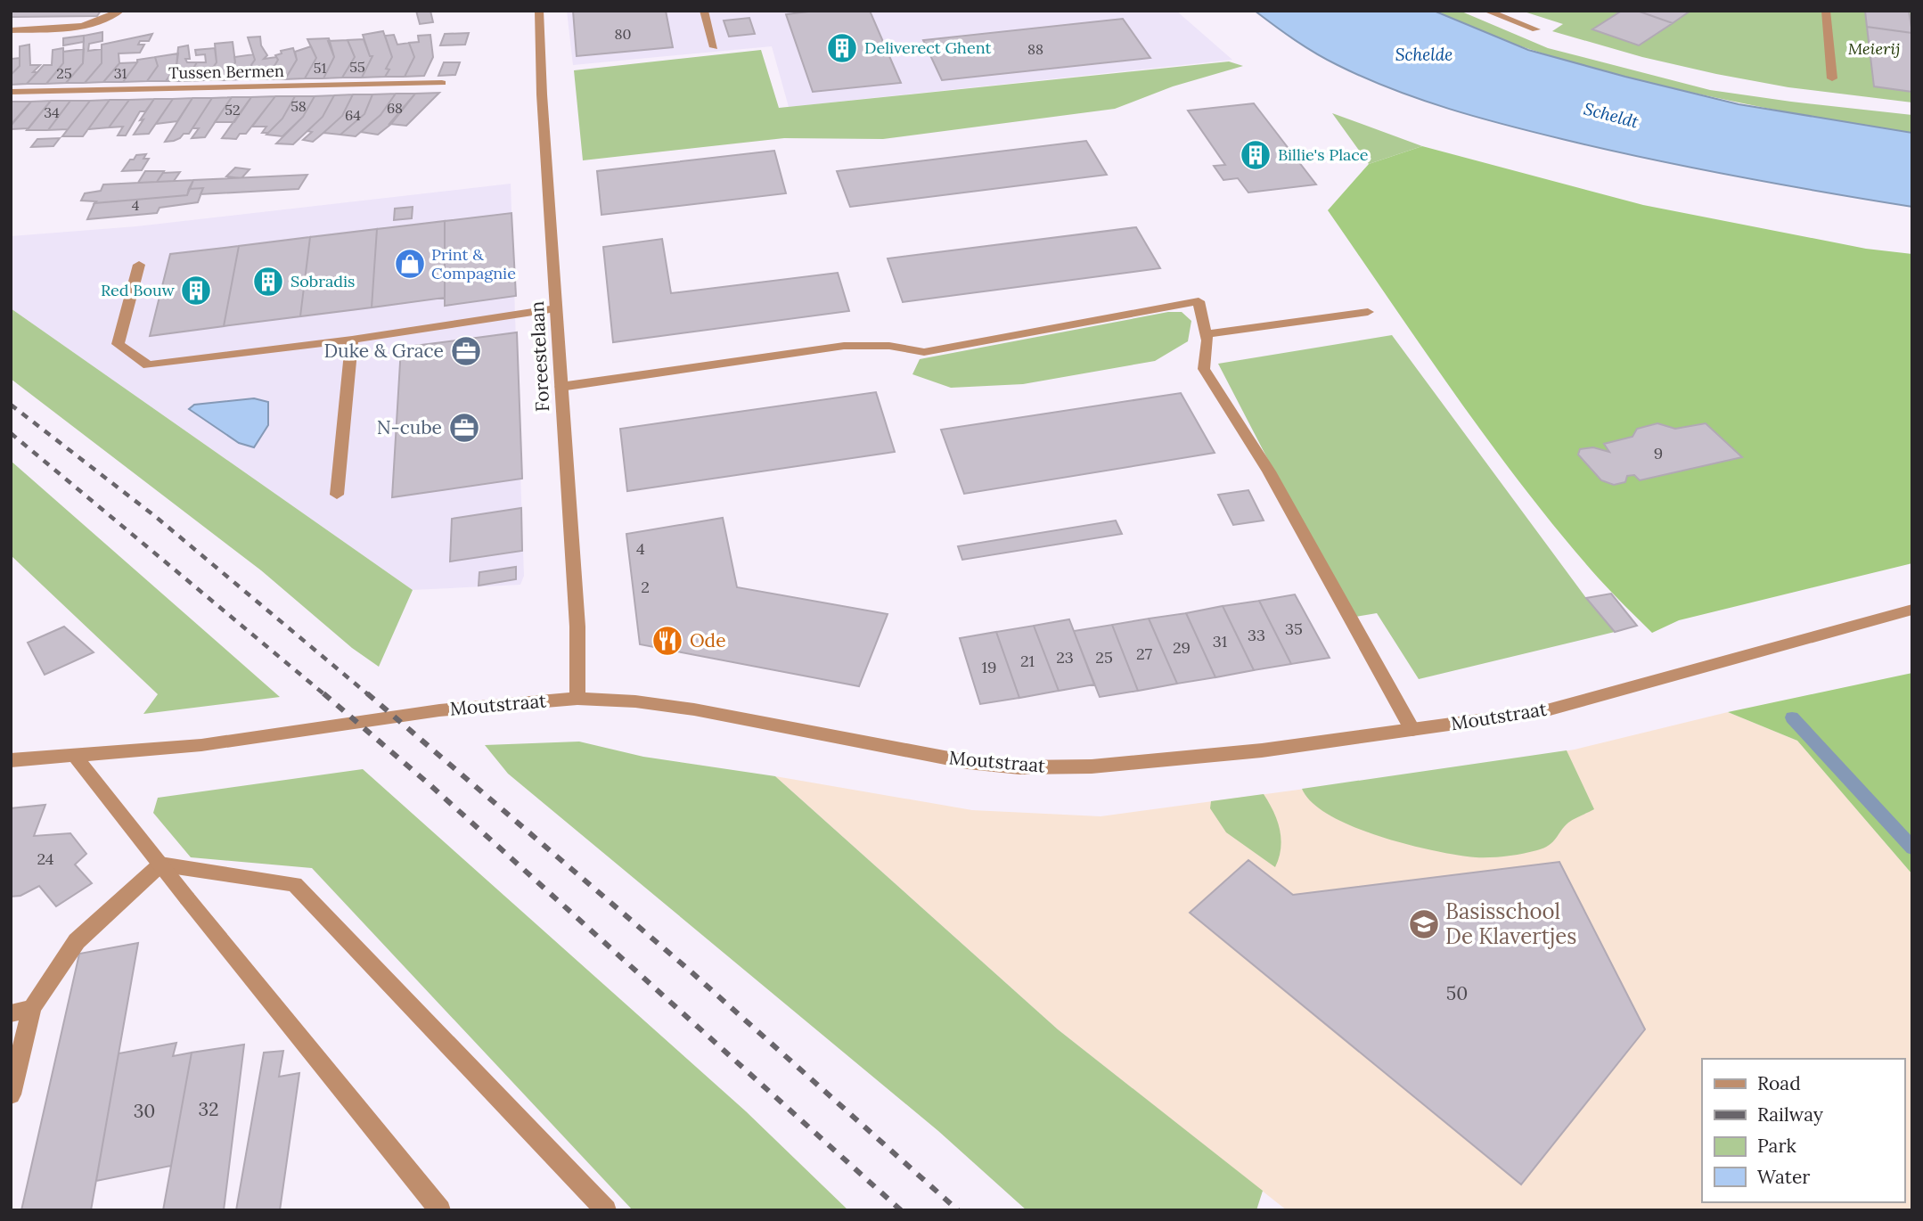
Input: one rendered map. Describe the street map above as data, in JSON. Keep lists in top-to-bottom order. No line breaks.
{"streets":{"street":["Tussen Bermen","Foreestelaan","Moutstraat"]},"crossings":[["Foreestelaan","Moutstraat"]],"water":["Schelde","Scheldt"],"parks":["Meierij"],"places":{"building":["Deliverect Ghent","Billie's Place","Sobradis","Red Bouw"],"shop":["Print & Compagnie"],"office":["Duke & Grace","N-cube"],"restaurant":["Ode"],"school or university":["Basisschool De Klavertjes"]},"house_numbers":["80","88","55","51","25","31","58","68","52","34","64","4","9","4","2","35","33","31","29","27","23","25","21","19","24","50","32","30"],"legend":["Road","Railway","Park","Water"]}
